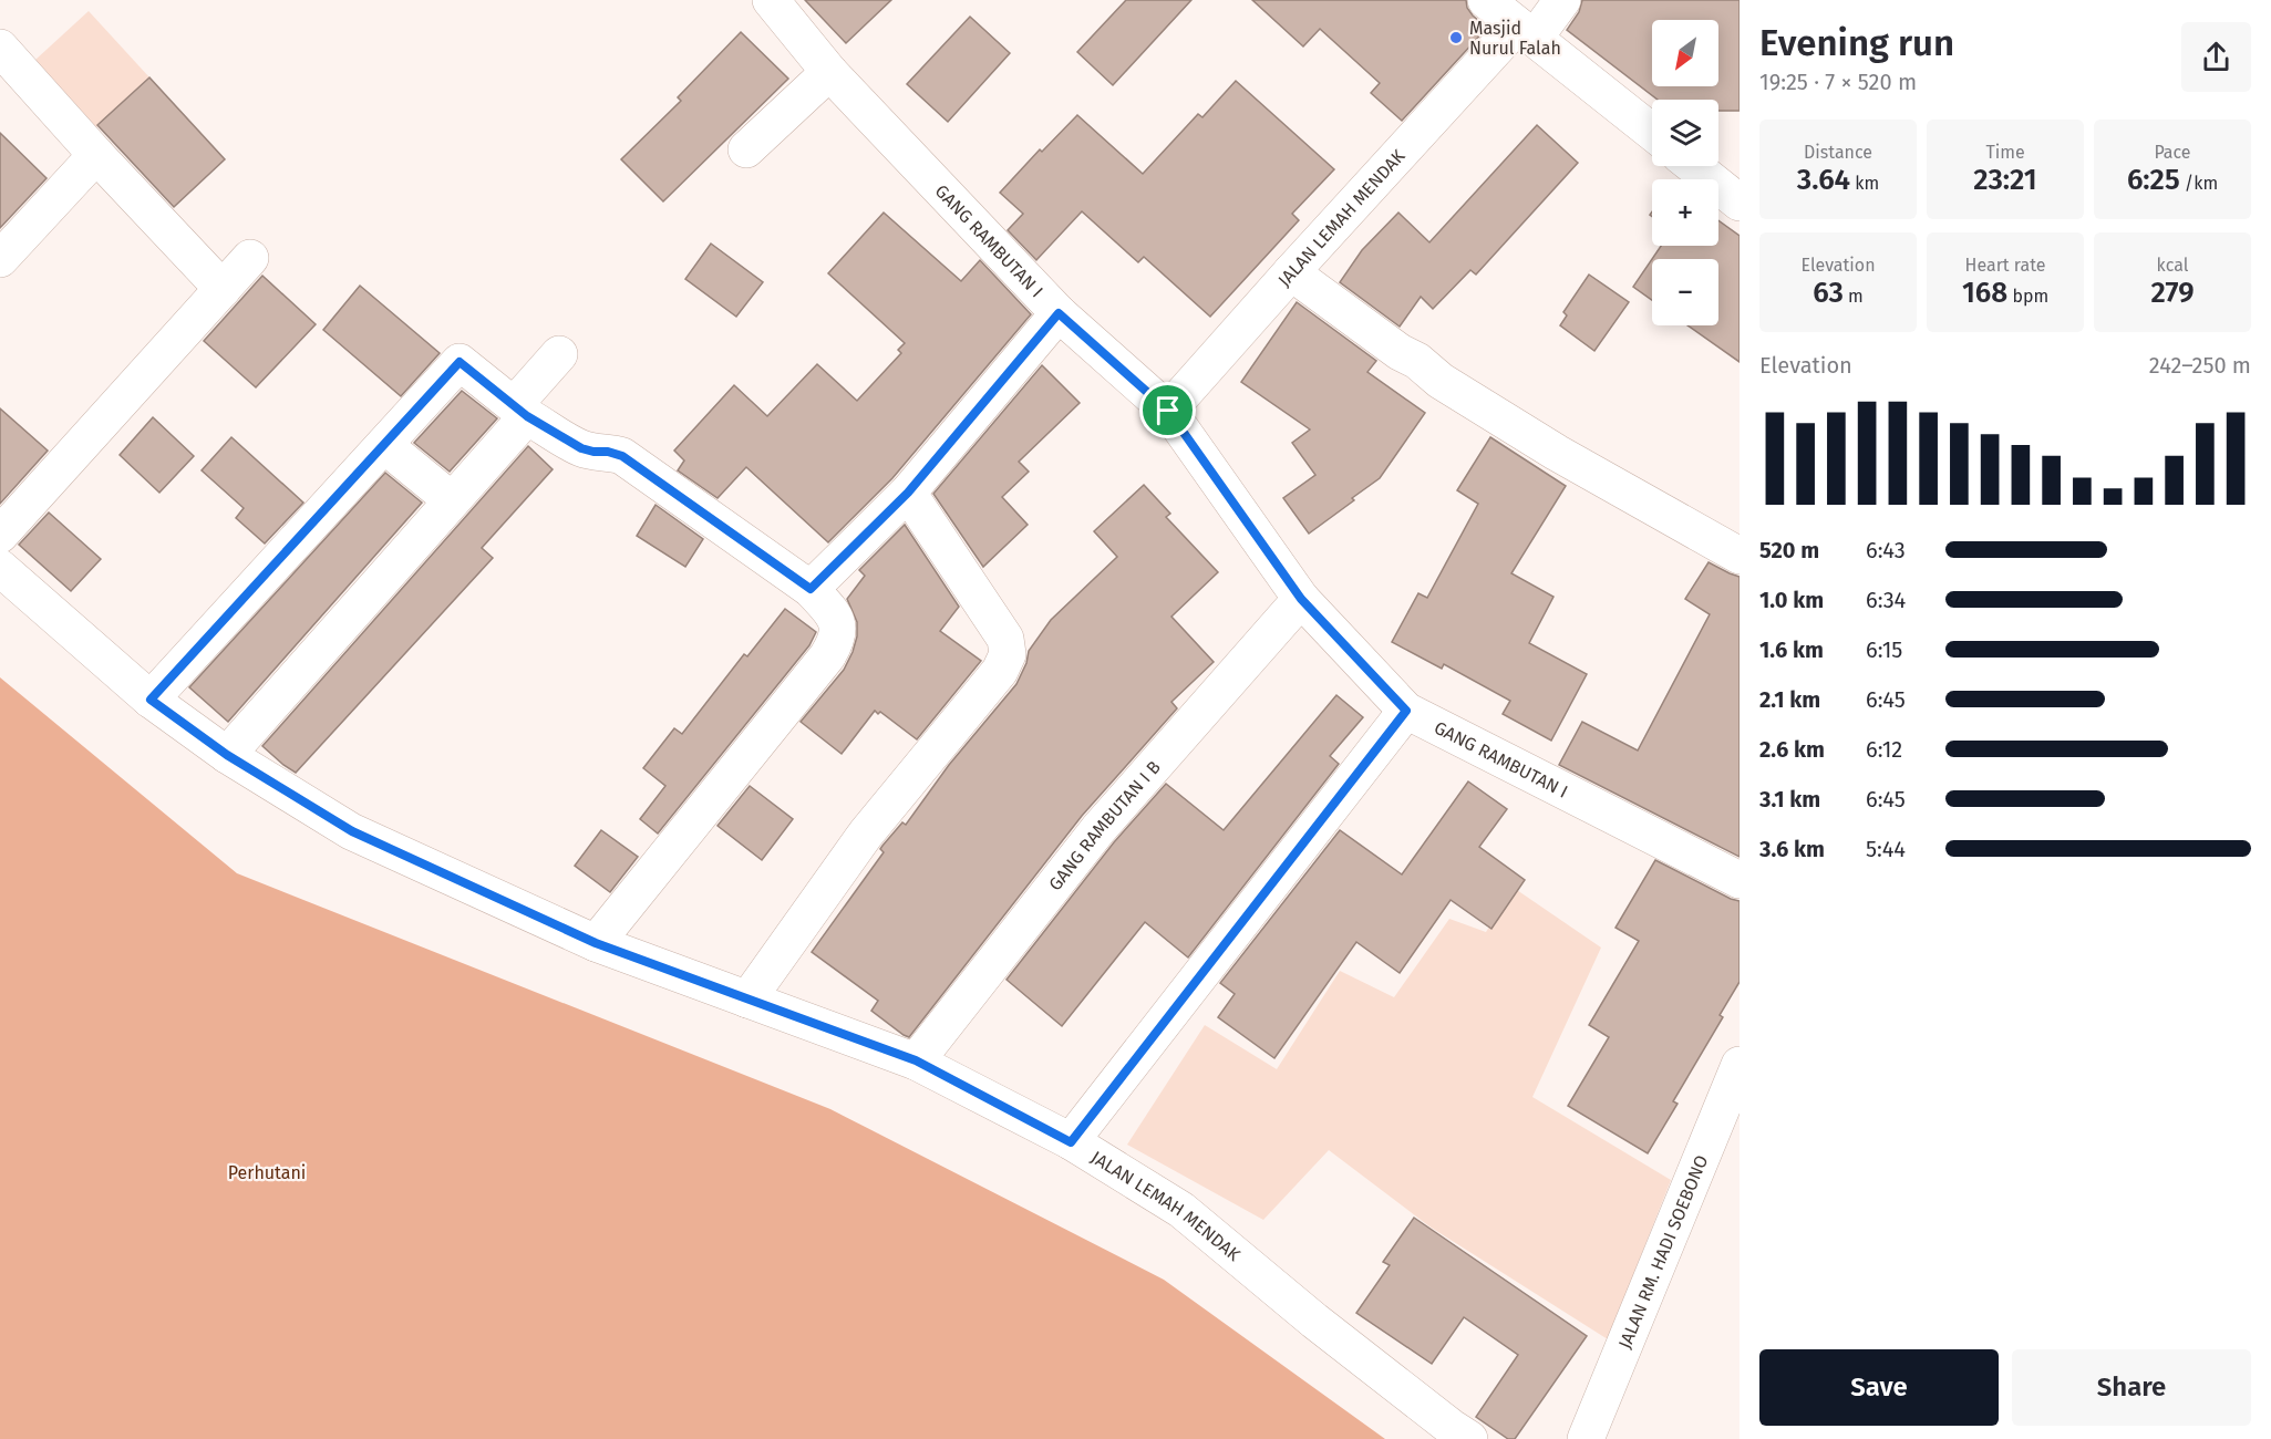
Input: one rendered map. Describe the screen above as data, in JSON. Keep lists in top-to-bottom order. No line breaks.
{"streets":{"street":["JALAN LEMAH MENDAK","GANG RAMBUTAN I","GANG RAMBUTAN I B","JALAN RM. HADI SOEBONO"]},"crossings":[["JALAN LEMAH MENDAK","GANG RAMBUTAN I"],["JALAN LEMAH MENDAK","GANG RAMBUTAN I B"],["GANG RAMBUTAN I","GANG RAMBUTAN I B"]],"parks":["Perhutani"],"places":["Masjid Nurul Falah"],"north":"bottom left","page":{"heading":["Evening run","19:25 · 7 × 520 m"],"map_buttons":["+","−"],"stats":[["Distance","3.64 km"],["Time","23:21"],["Pace","6:25 /km"],["Elevation","63 m"],["Heart rate","168 bpm"],["kcal","279"]],"chart":["Elevation","242–250 m"],"list":[{"name":"520 m","note":"6:43"},{"name":"1.0 km","note":"6:34"},{"name":"1.6 km","note":"6:15"},{"name":"2.1 km","note":"6:45"},{"name":"2.6 km","note":"6:12"},{"name":"3.1 km","note":"6:45"},{"name":"3.6 km","note":"5:44"}],"buttons":["Save","Share"]}}
